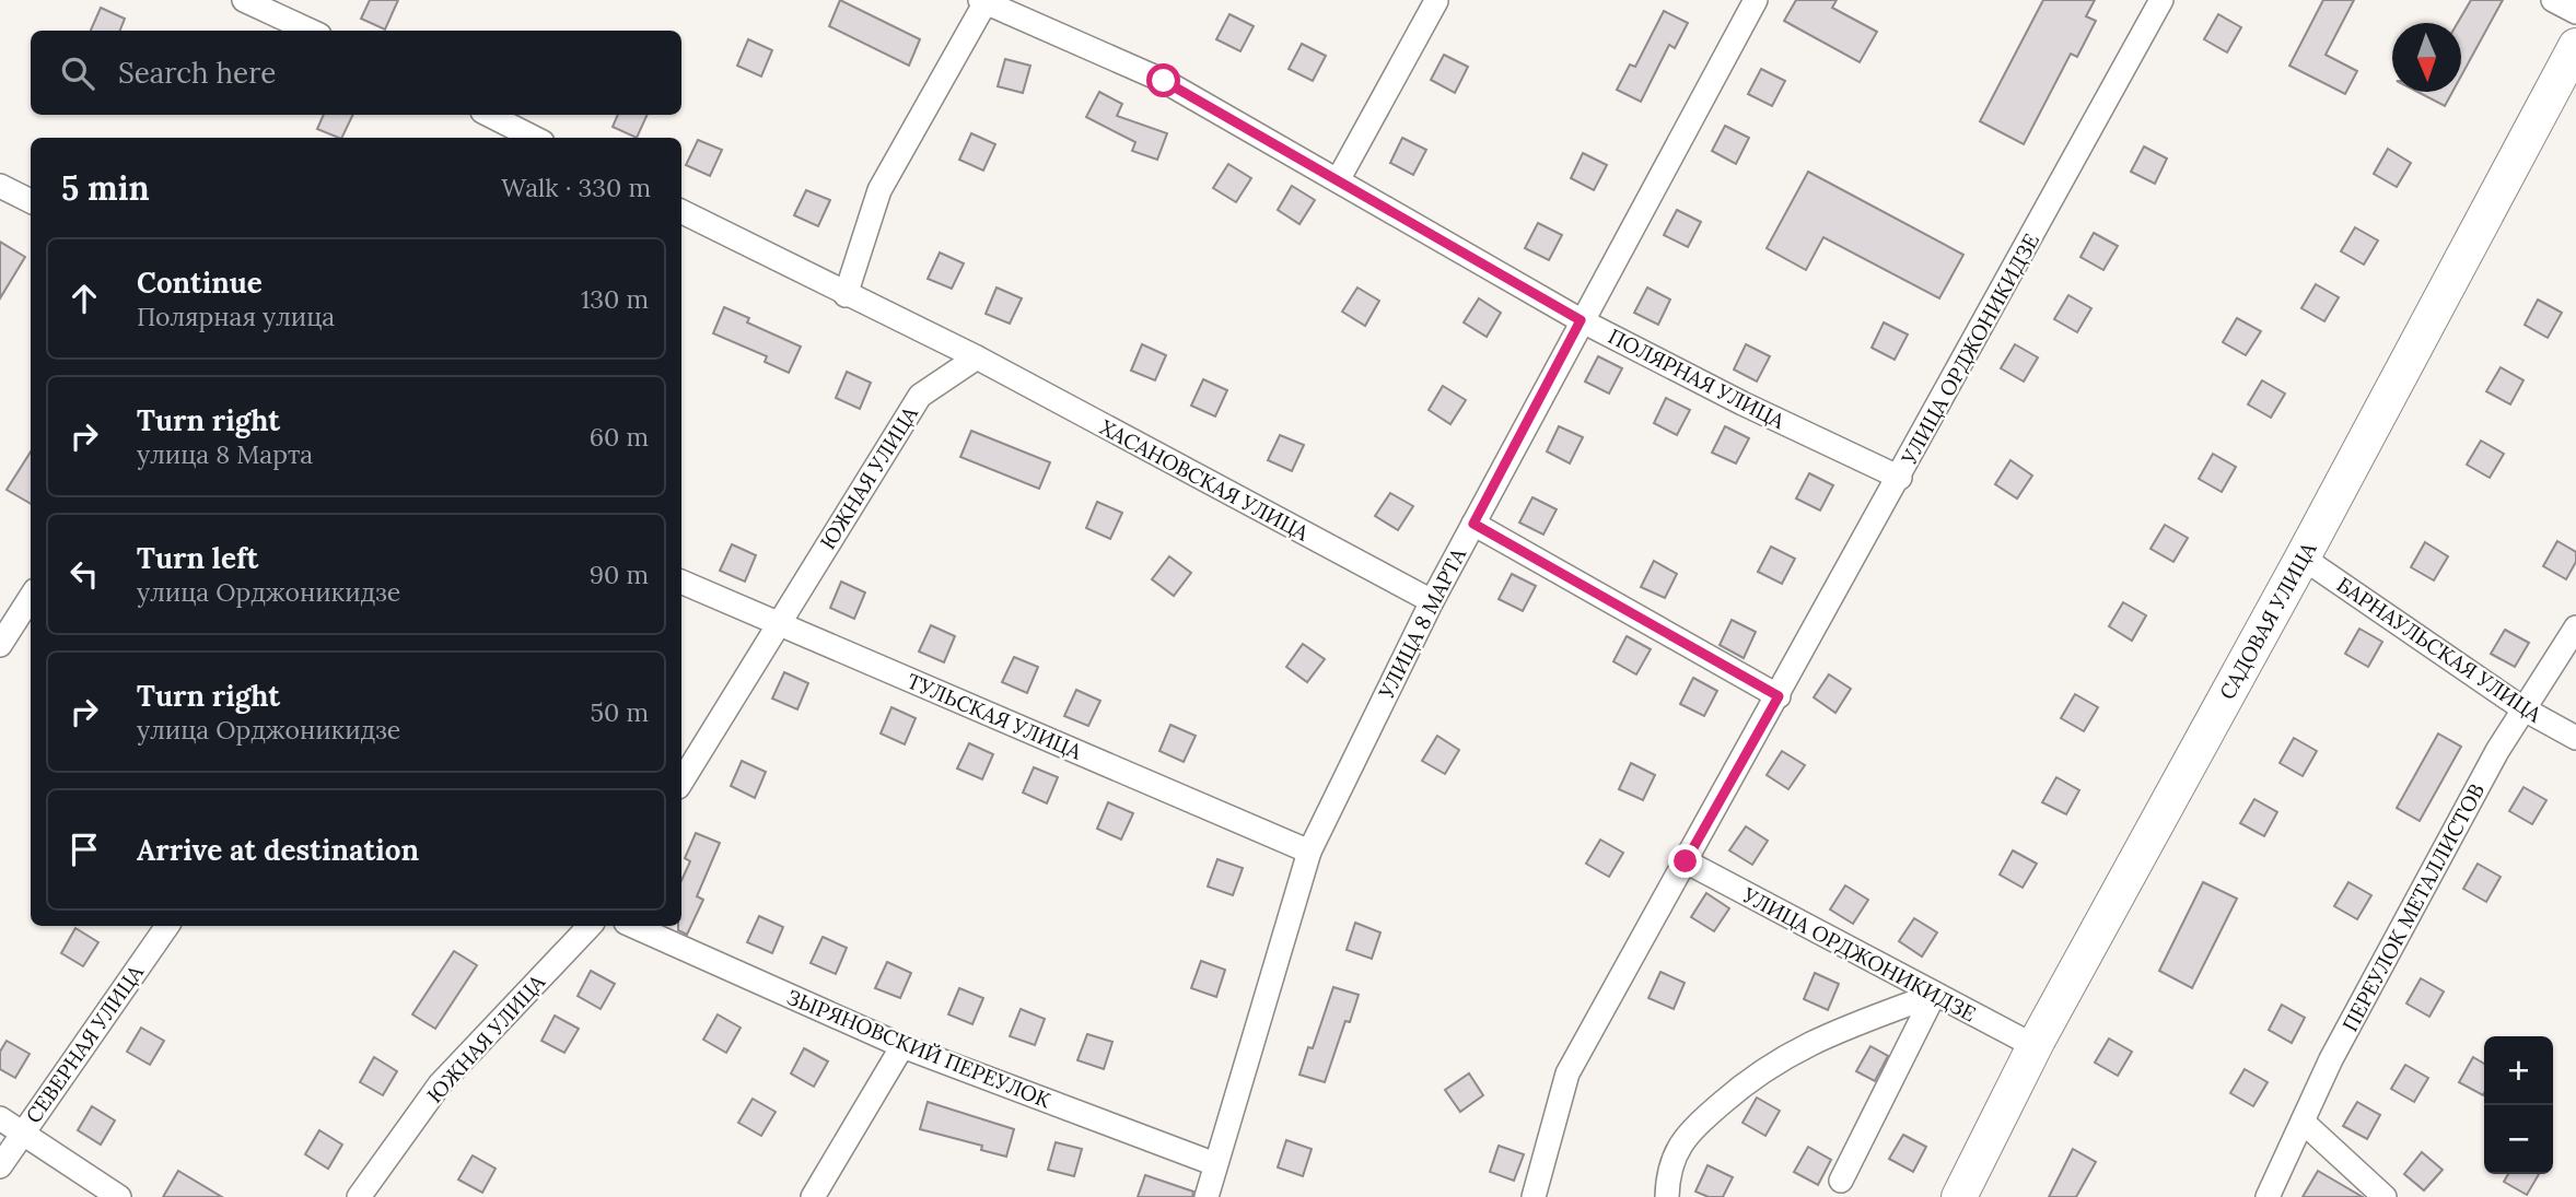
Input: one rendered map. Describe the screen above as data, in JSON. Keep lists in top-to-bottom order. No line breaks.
{"streets":{"street":["УЛИЦА ОРДЖОНИКИДЗЕ","ПОЛЯРНАЯ УЛИЦА","ЮЖНАЯ УЛИЦА","ХАСАНОВСКАЯ УЛИЦА","САДОВАЯ УЛИЦА","УЛИЦА 8 МАРТА","БАРНАУЛЬСКАЯ УЛИЦА","ТУЛЬСКАЯ УЛИЦА","ПЕРЕУЛОК МЕТАЛЛИСТОВ","СЕВЕРНАЯ УЛИЦА","ЗЫРЯНОВСКИЙ ПЕРЕУЛОК"]},"crossings":[["УЛИЦА ОРДЖОНИКИДЗЕ","ПОЛЯРНАЯ УЛИЦА"],["УЛИЦА ОРДЖОНИКИДЗЕ","САДОВАЯ УЛИЦА"],["ПОЛЯРНАЯ УЛИЦА","УЛИЦА 8 МАРТА"],["ЮЖНАЯ УЛИЦА","ХАСАНОВСКАЯ УЛИЦА"],["ЮЖНАЯ УЛИЦА","ТУЛЬСКАЯ УЛИЦА"],["ХАСАНОВСКАЯ УЛИЦА","УЛИЦА 8 МАРТА"],["САДОВАЯ УЛИЦА","БАРНАУЛЬСКАЯ УЛИЦА"],["УЛИЦА 8 МАРТА","ТУЛЬСКАЯ УЛИЦА"],["УЛИЦА 8 МАРТА","ЗЫРЯНОВСКИЙ ПЕРЕУЛОК"],["БАРНАУЛЬСКАЯ УЛИЦА","ПЕРЕУЛОК МЕТАЛЛИСТОВ"]],"north":"bottom","page":{"search":"Search here","heading":["5 min","Walk · 330 m"],"list":[["Continue","Полярная улица","130 m"],["Turn right","улица 8 Марта","60 m"],["Turn left","улица Орджоникидзе","90 m"],["Turn right","улица Орджоникидзе","50 m"],"Arrive at destination"],"map_buttons":["+","−"]}}
